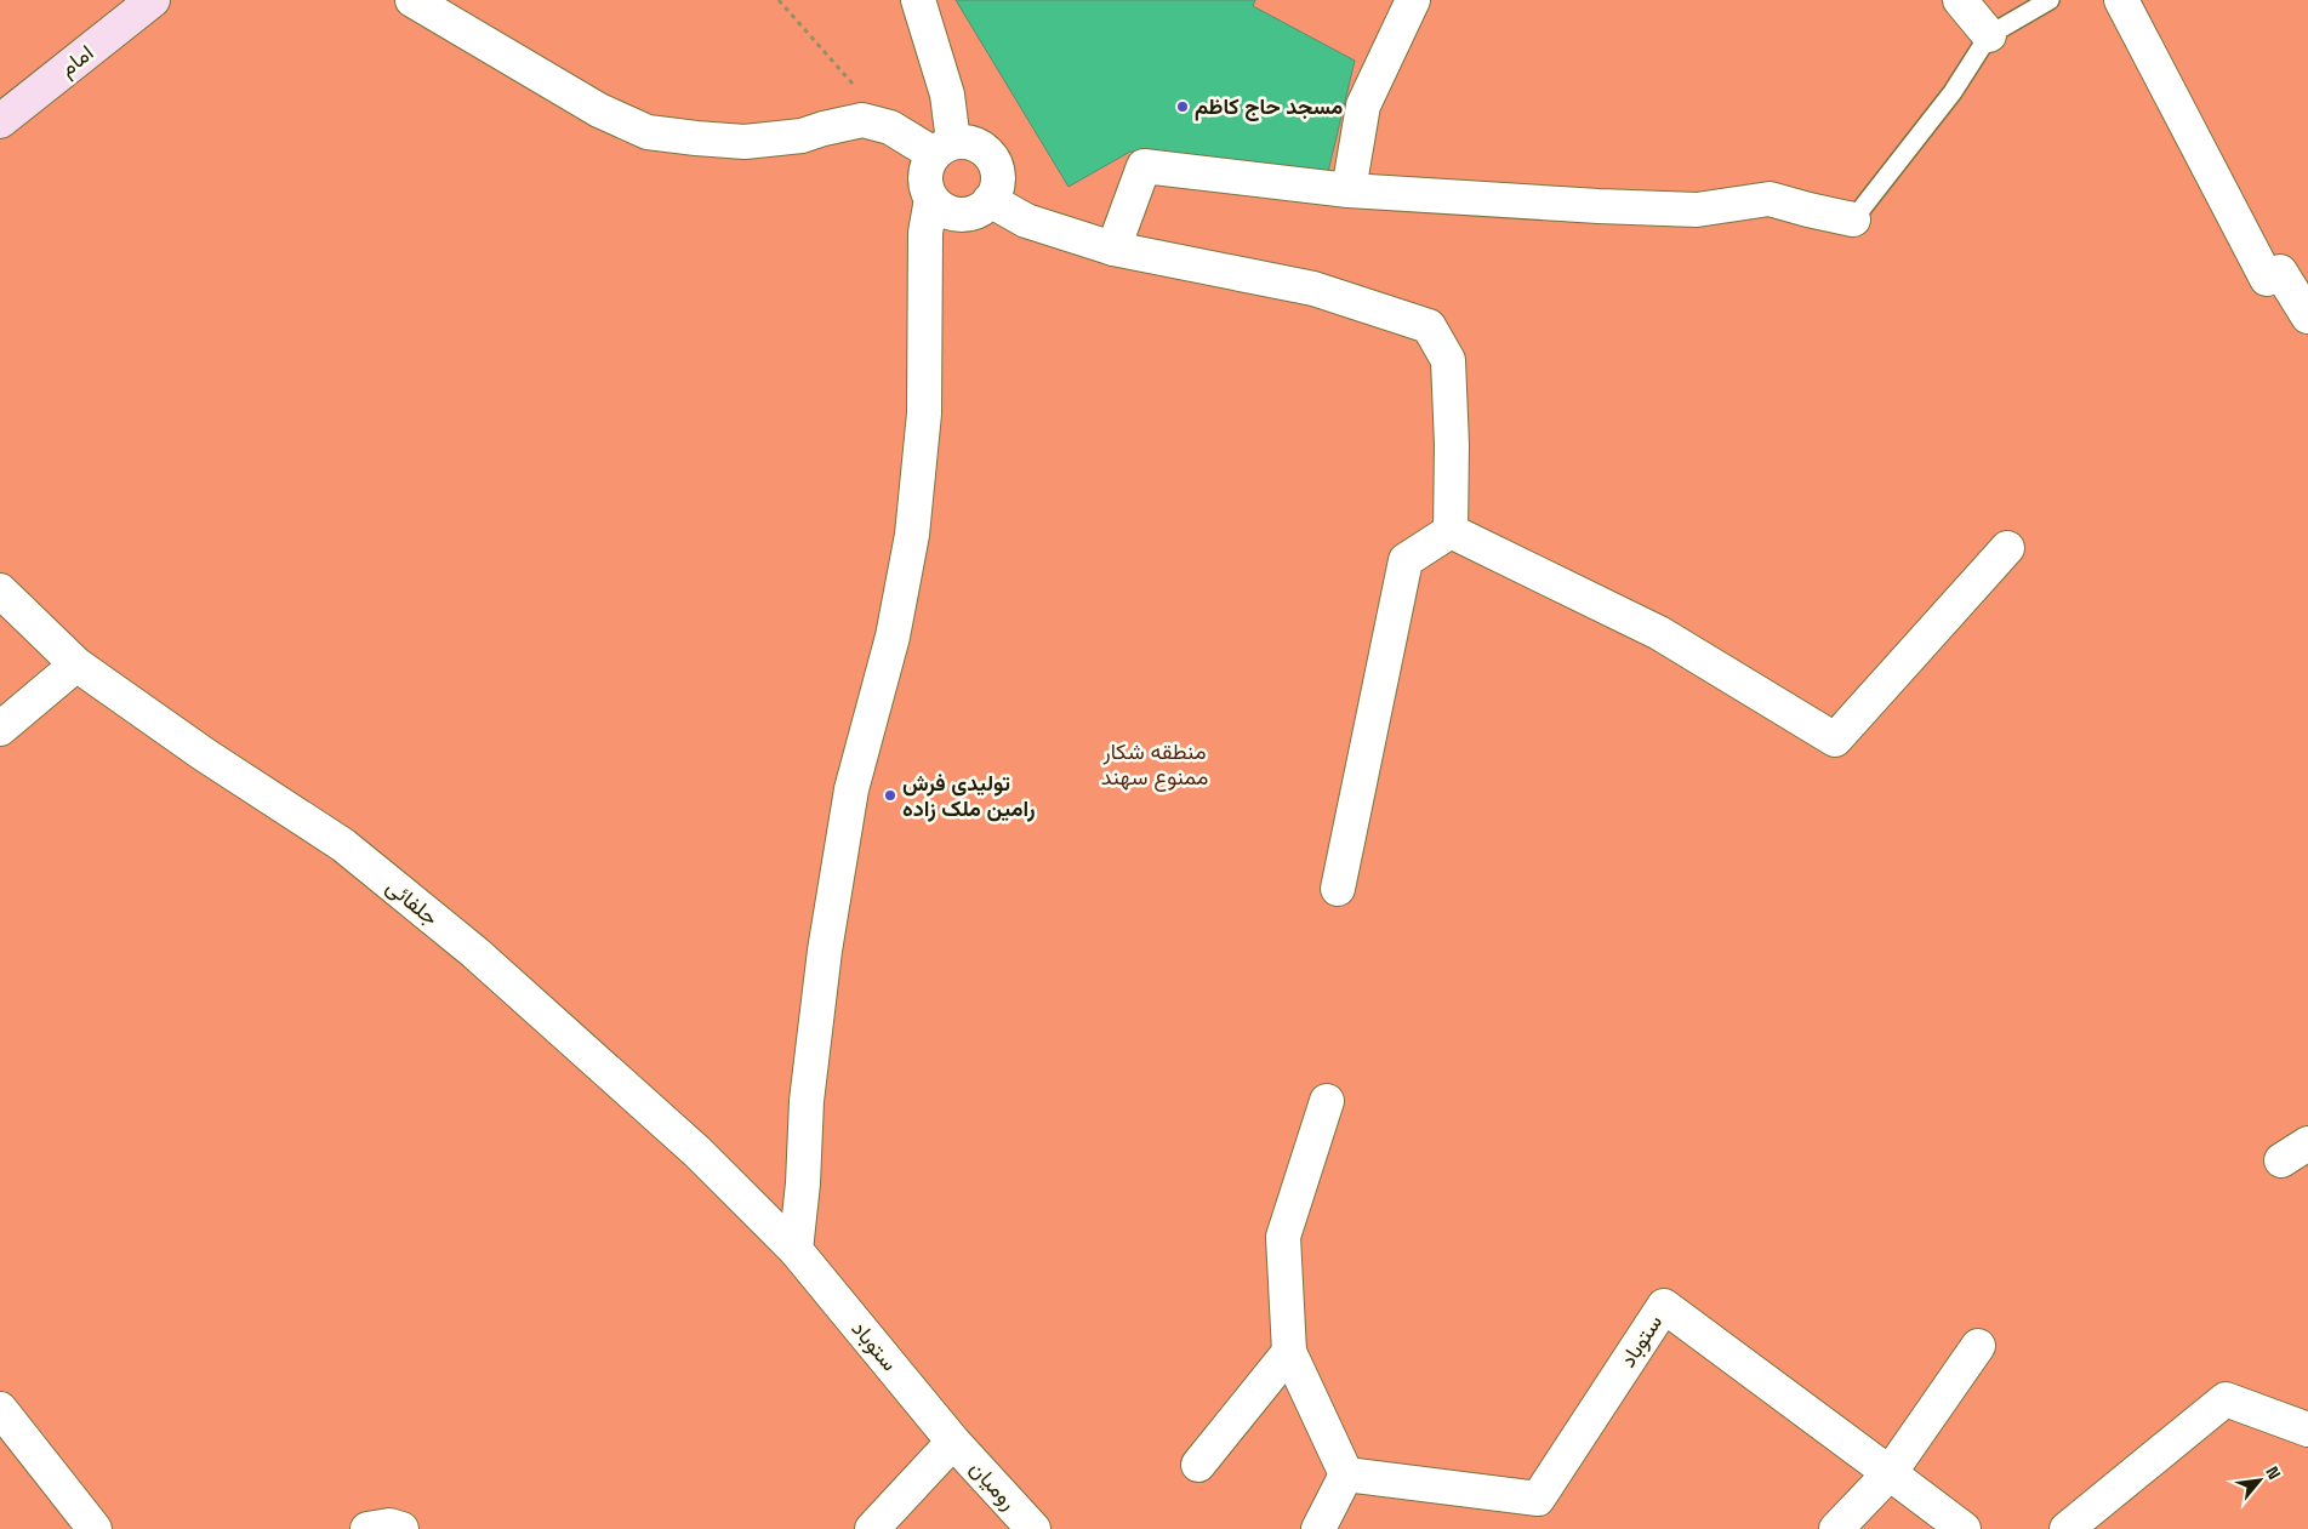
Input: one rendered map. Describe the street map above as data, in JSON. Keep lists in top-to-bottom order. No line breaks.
{"streets":{"main road":["امام"],"street":["جلفائی","ستوباد","رومیان"]},"crossings":[["جلفائی","ستوباد"],["ستوباد","رومیان"]],"parks":["منطقه شکار ممنوع سهند"],"places":["مسجد حاج کاظم","تولیدی فرش رامین ملک زاده"],"north":"top right"}
